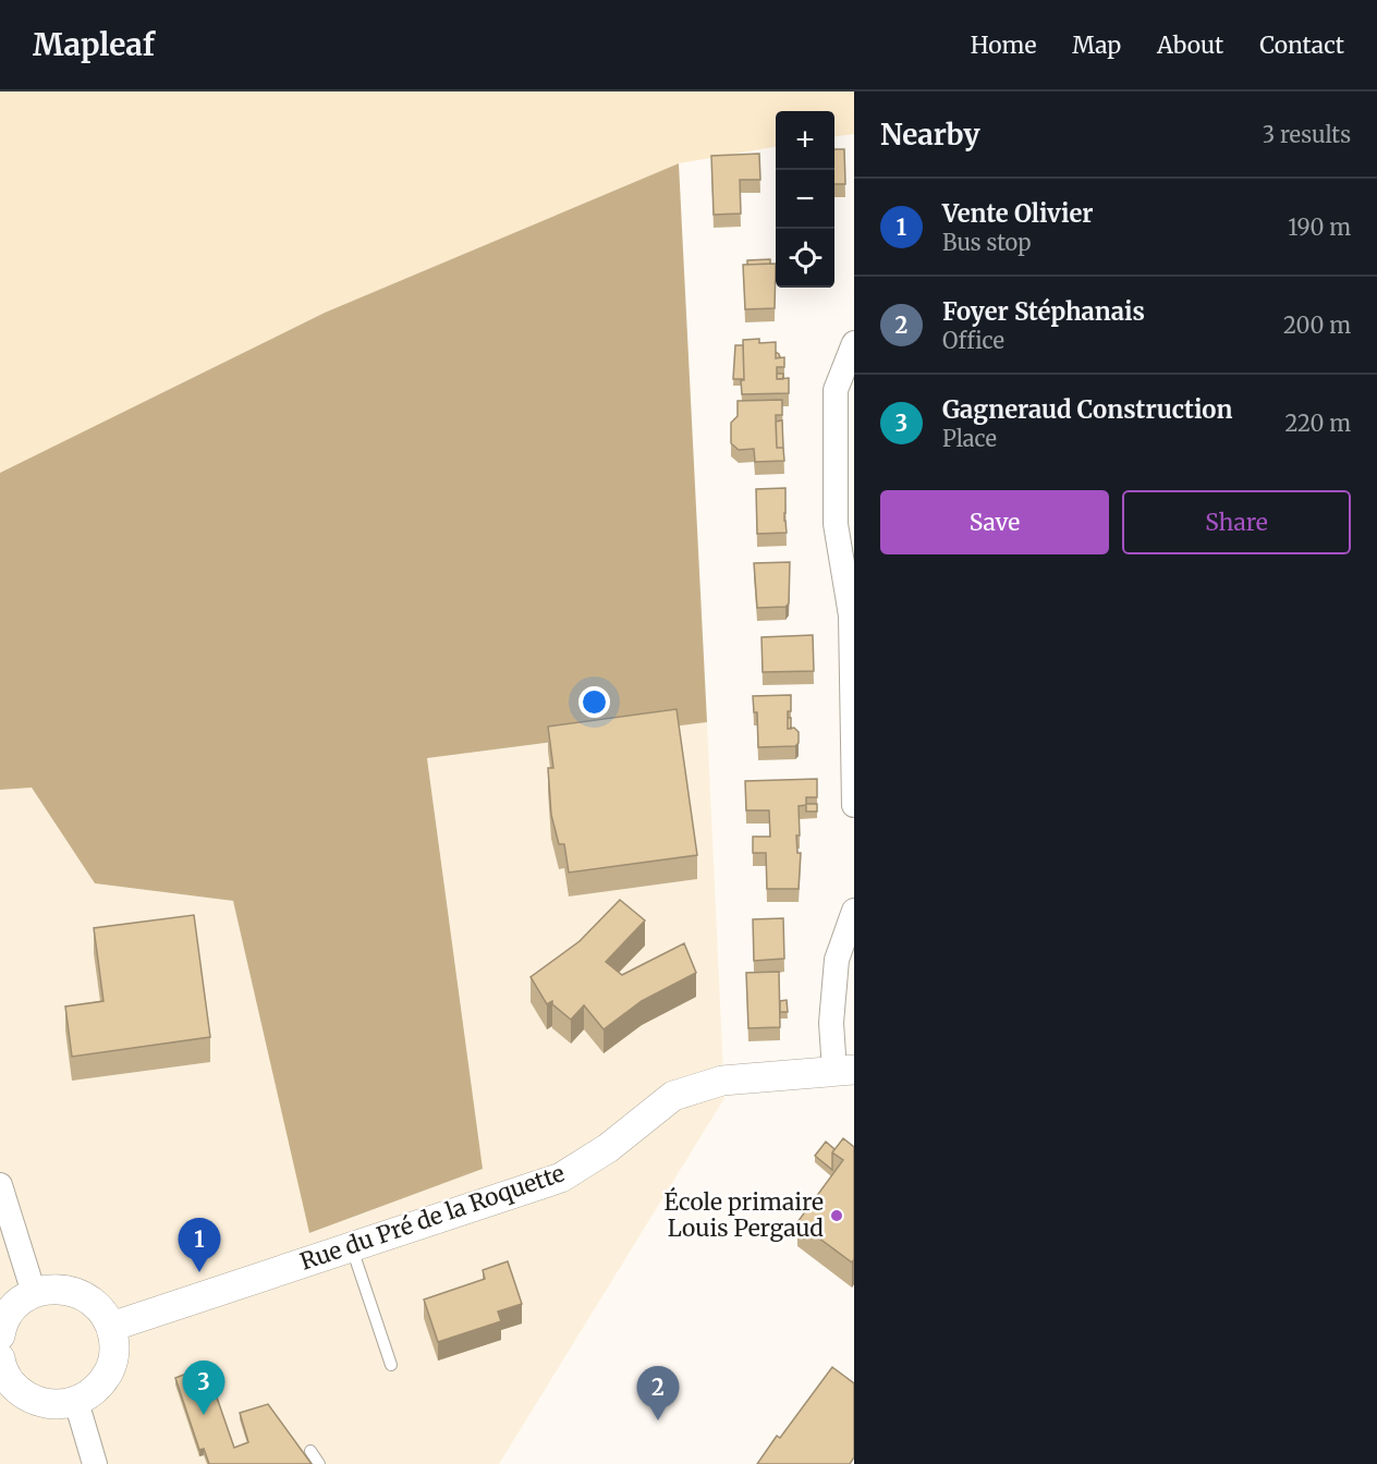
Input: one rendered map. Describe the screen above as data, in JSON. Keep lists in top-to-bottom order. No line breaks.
{"streets":{"street":["Rue du Pré de la Roquette"]},"places":["École primaire Louis Pergaud"],"page":{"header":"Mapleaf","nav":["Home","Map","About","Contact"],"heading":["Nearby","3 results"],"map_buttons":["+","−"],"list":[{"mark":"1","name":"Vente Olivier","note":"Bus stop","value":"190 m"},{"mark":"2","name":"Foyer Stéphanais","note":"Office","value":"200 m"},{"mark":"3","name":"Gagneraud Construction","note":"Place","value":"220 m"}],"buttons":["Save","Share"],"pins":["1","3","2"]}}
